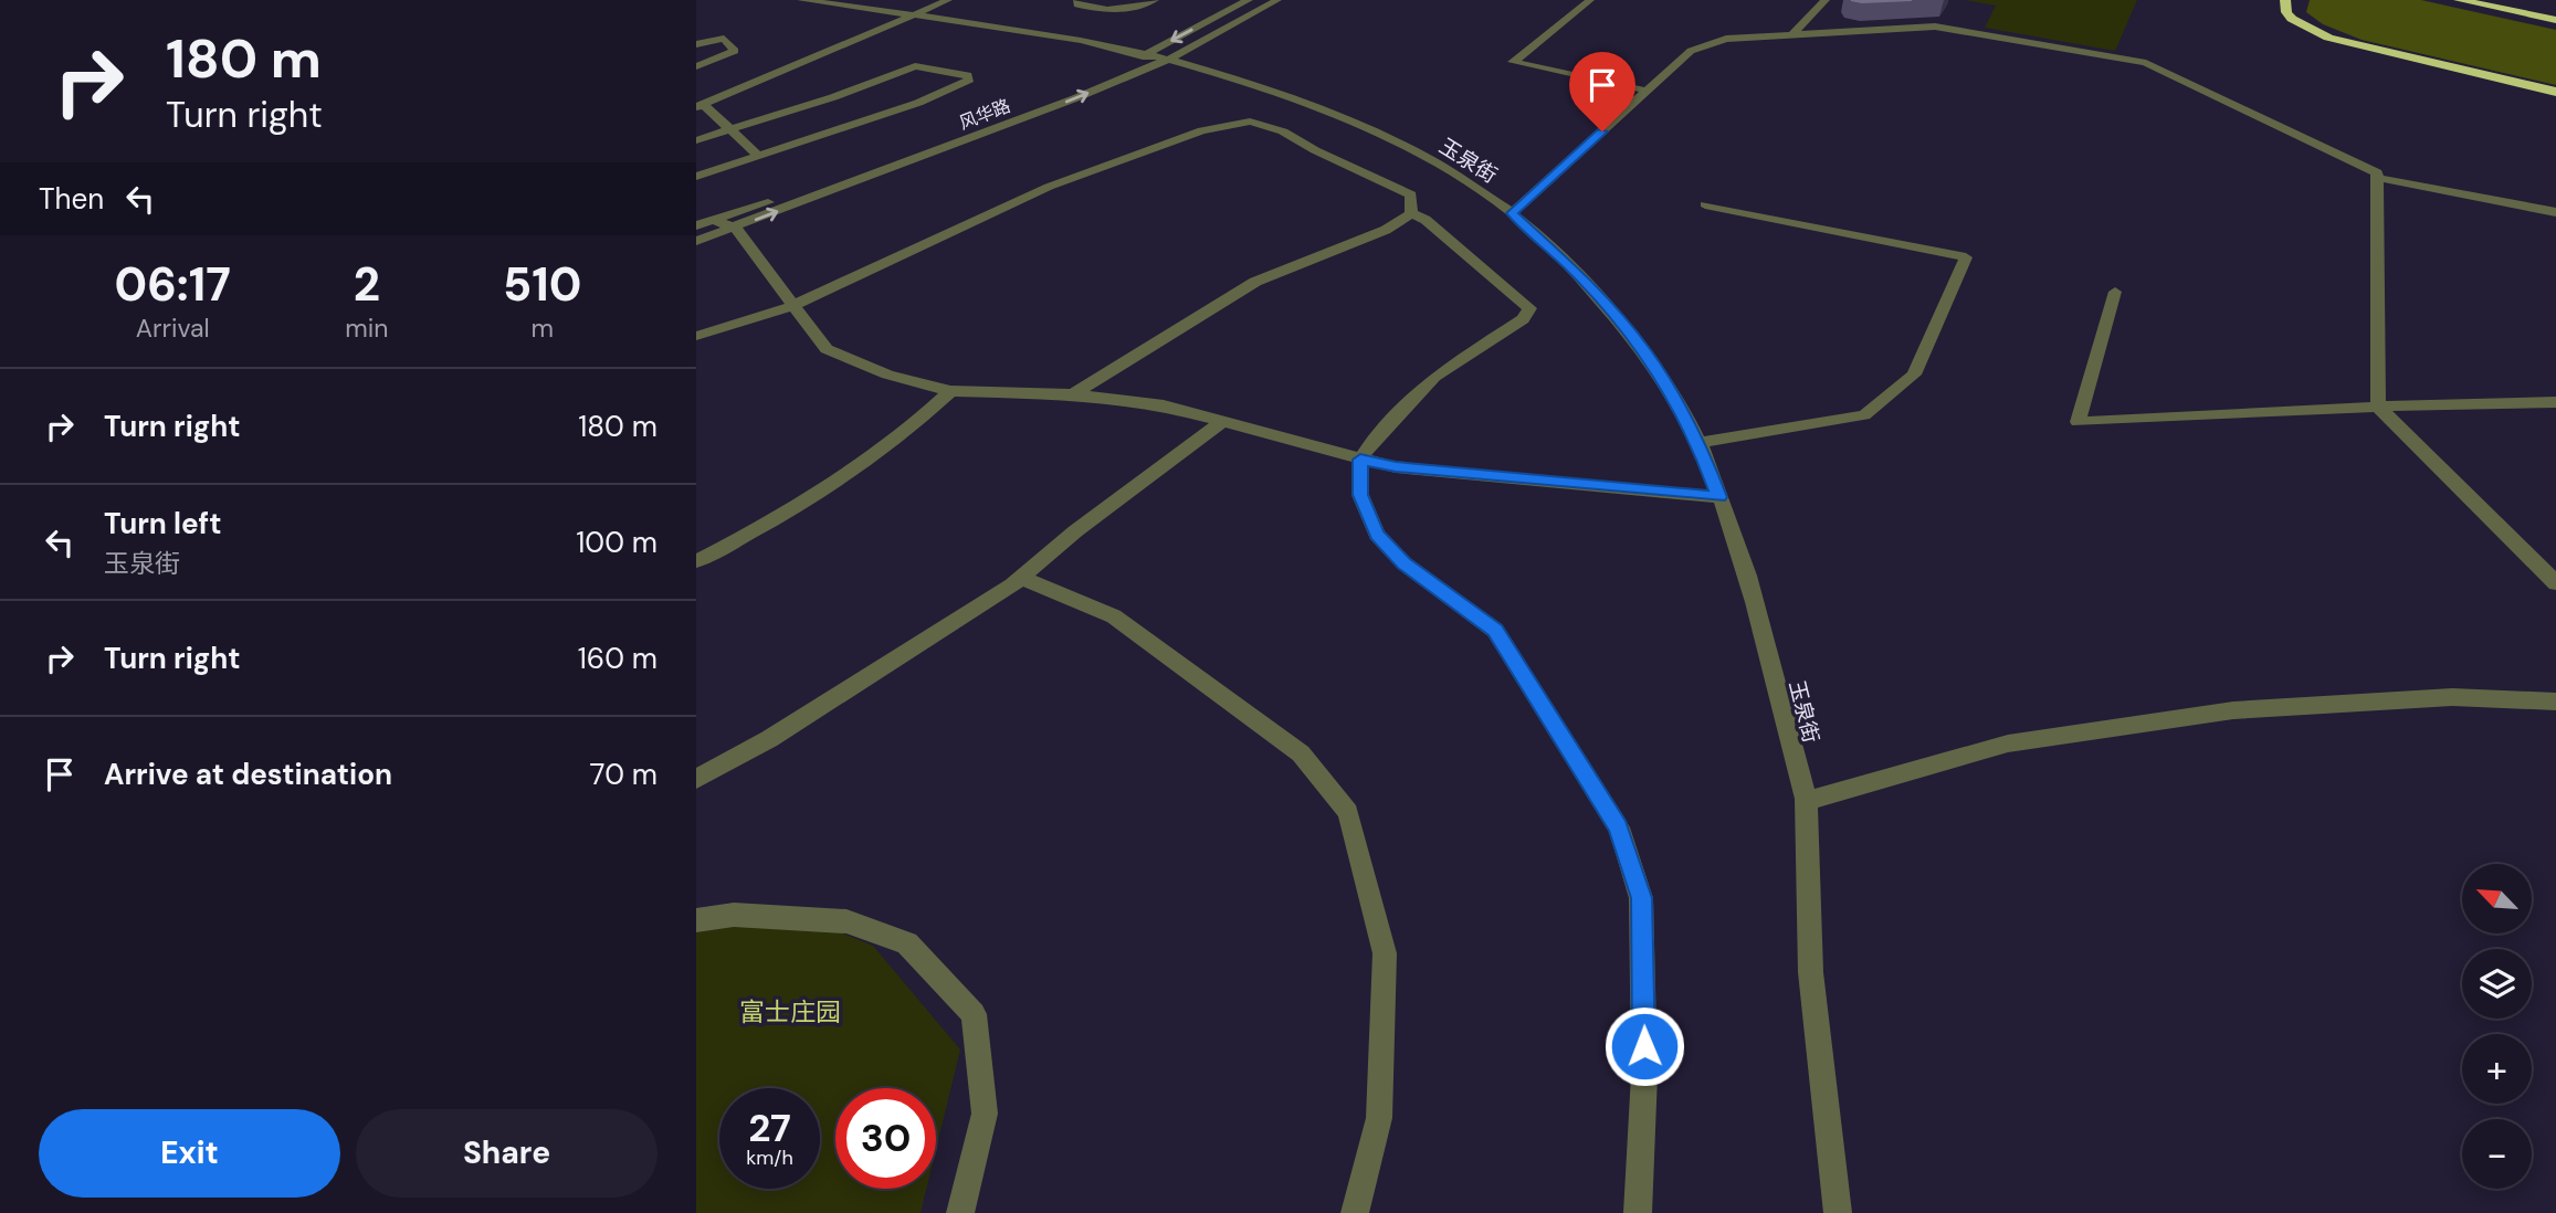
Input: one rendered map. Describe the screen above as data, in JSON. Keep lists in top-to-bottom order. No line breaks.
{"streets":{"street":["风华路","玉泉街"]},"crossings":[["风华路","玉泉街"]],"parks":["富士庄园"],"north":"top left","page":{"turn":["180 m","Turn right"],"then":"Then","eta":["06:17","Arrival","2","min","510","m"],"list":[{"name":"Turn right","value":"180 m"},{"name":"Turn left","note":"玉泉街","value":"100 m"},{"name":"Turn right","value":"160 m"},{"name":"Arrive at destination","value":"70 m"}],"map_buttons":["+","−"],"speed":"27 km/h","limit":"30","buttons":["Exit","Share"]}}
